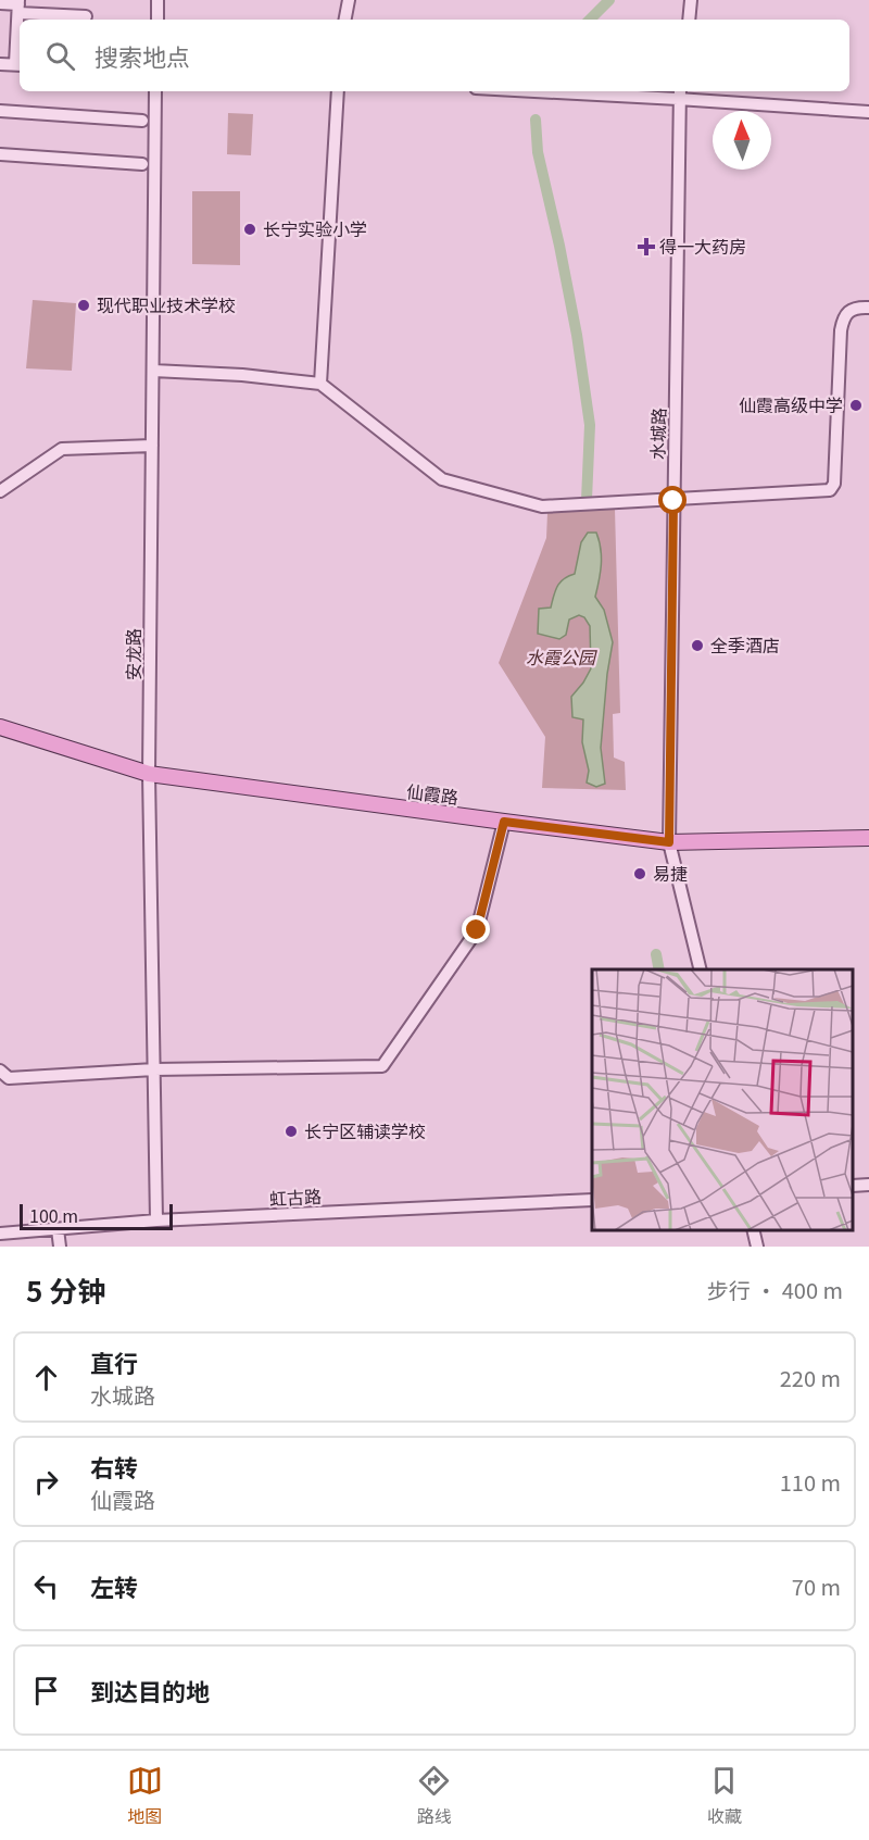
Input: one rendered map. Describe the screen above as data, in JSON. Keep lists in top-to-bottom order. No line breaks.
{"streets":{"main road":["仙霞路"],"street":["水城路","安龙路","虹古路"]},"crossings":[["水城路","仙霞路"],["安龙路","仙霞路"],["安龙路","虹古路"]],"parks":["水霞公园"],"places":{"other":["长宁实验小学","现代职业技术学校","仙霞高级中学","全季酒店","易捷","长宁区辅读学校"],"health":["得一大药房"]},"scale_bar":"100 m","north":"top","page":{"search":"搜索地点","scale":"100 m","heading":["5 分钟","步行 · 400 m"],"list":[["直行","水城路","220 m"],["右转","仙霞路","110 m"],["左转","70 m"],"到达目的地"],"nav":["地图","路线","收藏"]}}
